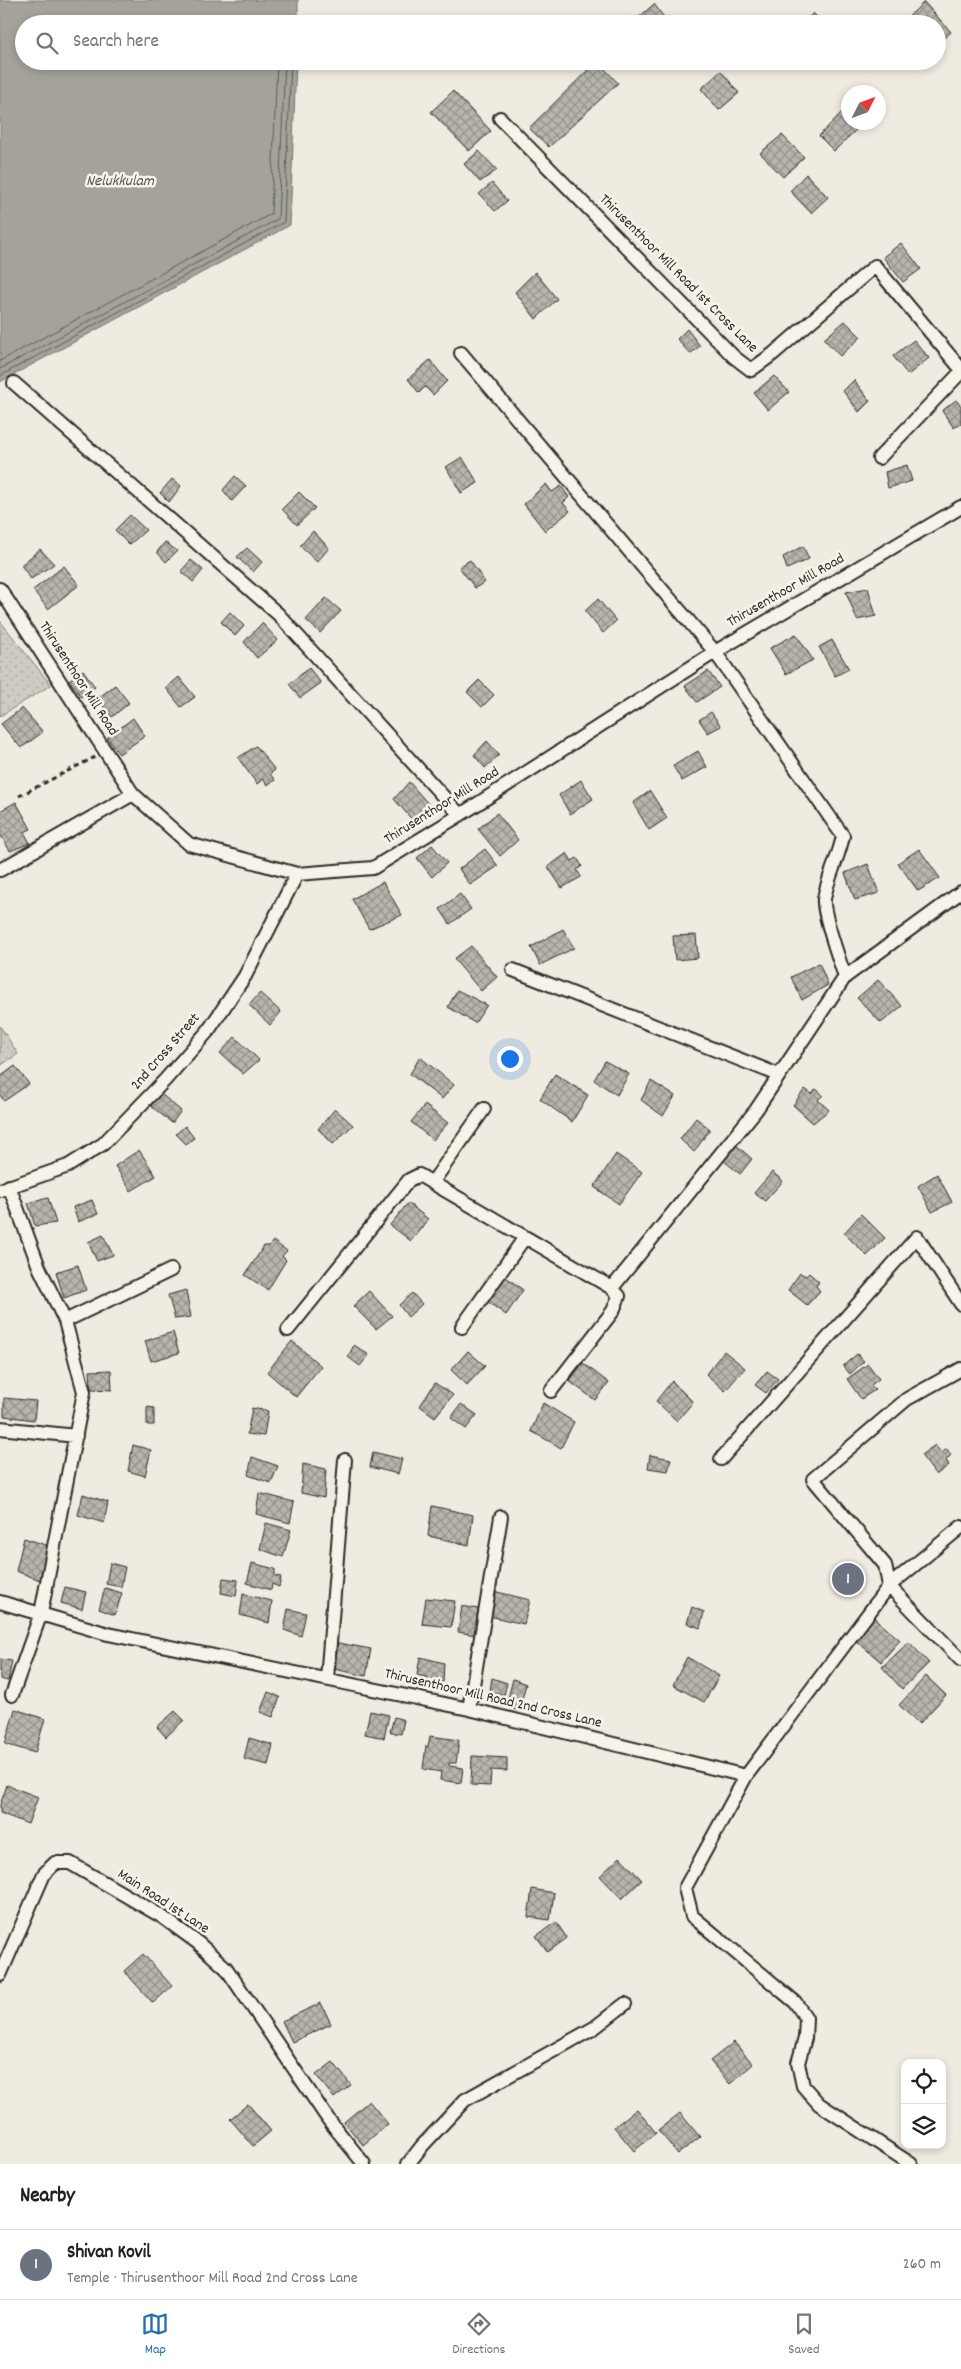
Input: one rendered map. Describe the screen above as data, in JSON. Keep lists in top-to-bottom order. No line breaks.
{"streets":{"street":["Thirusenthoor Mill Road 1st Cross Lane","Thirusenthoor Mill Road","2nd Cross Street","Thirusenthoor Mill Road 2nd Cross Lane","Main Road 1st Lane"]},"crossings":[["Thirusenthoor Mill Road","2nd Cross Street"]],"water":["Nelukkulam"],"north":"top right","page":{"search":"Search here","pins":"1","heading":"Nearby","list":[{"mark":"1","name":"Shivan Kovil","note":"Temple · Thirusenthoor Mill Road 2nd Cross Lane","value":"260 m"}],"nav":["Map","Directions","Saved"]}}
